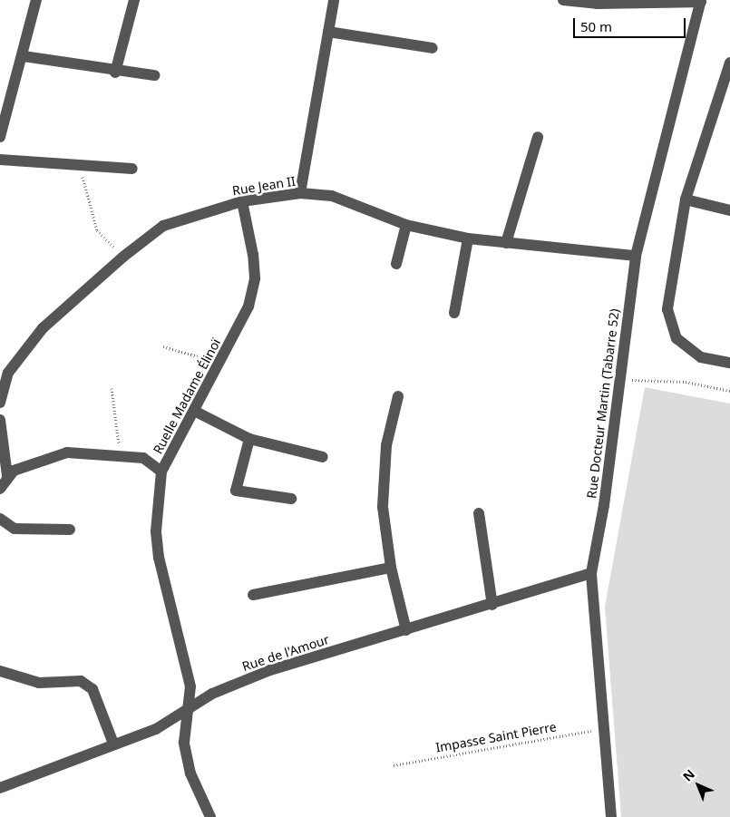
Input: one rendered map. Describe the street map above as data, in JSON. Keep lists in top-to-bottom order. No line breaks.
{"streets":{"street":["Rue Jean II","Ruelle Madame Élinoï","Rue Docteur Martin (Tabarre 52)","Rue de l'Amour"],"path":["Impasse Saint Pierre"]},"crossings":[["Rue Jean II","Ruelle Madame Élinoï"],["Rue Jean II","Rue Docteur Martin (Tabarre 52)"],["Ruelle Madame Élinoï","Rue de l'Amour"],["Rue Docteur Martin (Tabarre 52)","Rue de l'Amour"],["Rue Docteur Martin (Tabarre 52)","Impasse Saint Pierre"]],"scale_bar":"50 m","north":"top left"}
